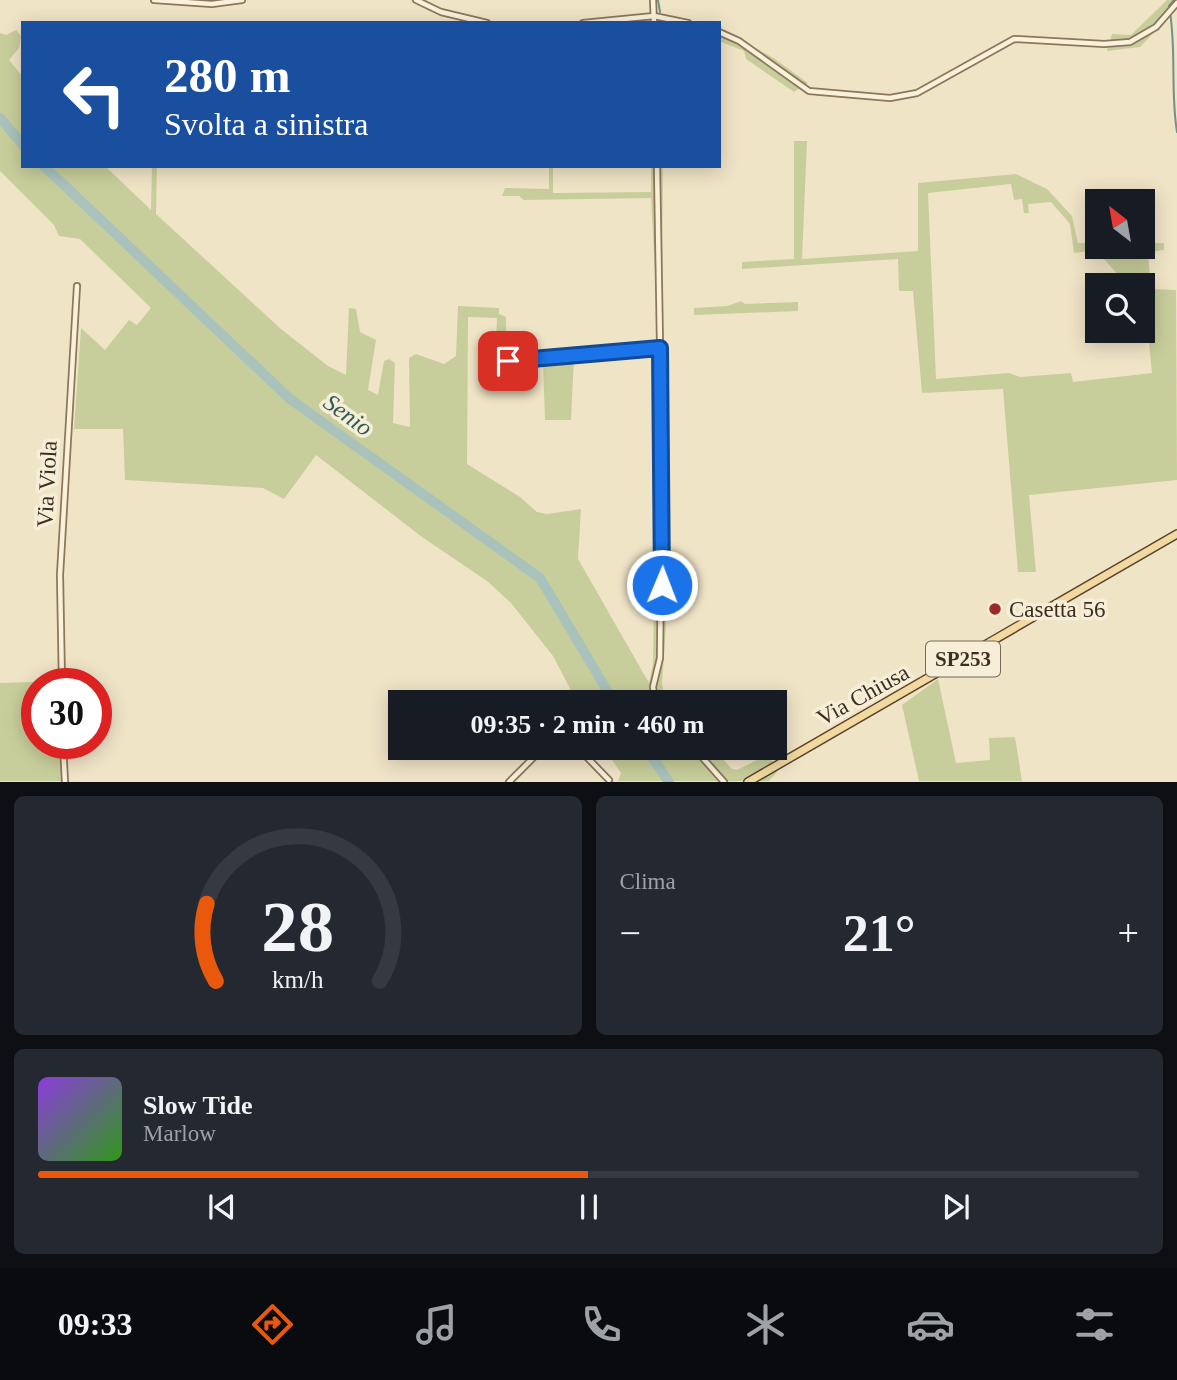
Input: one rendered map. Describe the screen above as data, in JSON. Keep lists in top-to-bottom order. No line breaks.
{"streets":{"main road":["SP253","Via Chiusa"],"street":["Via Viola"]},"water":["Senio"],"places":["Casetta 56"],"north":"top left","page":{"turn":["280 m","Svolta a sinistra"],"limit":"30","trip":"09:35 · 2 min · 460 m","tile":"Clima","heat":["−","21°","+"],"song":["Slow Tide","Marlow"],"tabs":"09:33","gauge":["28","km/h"]}}
